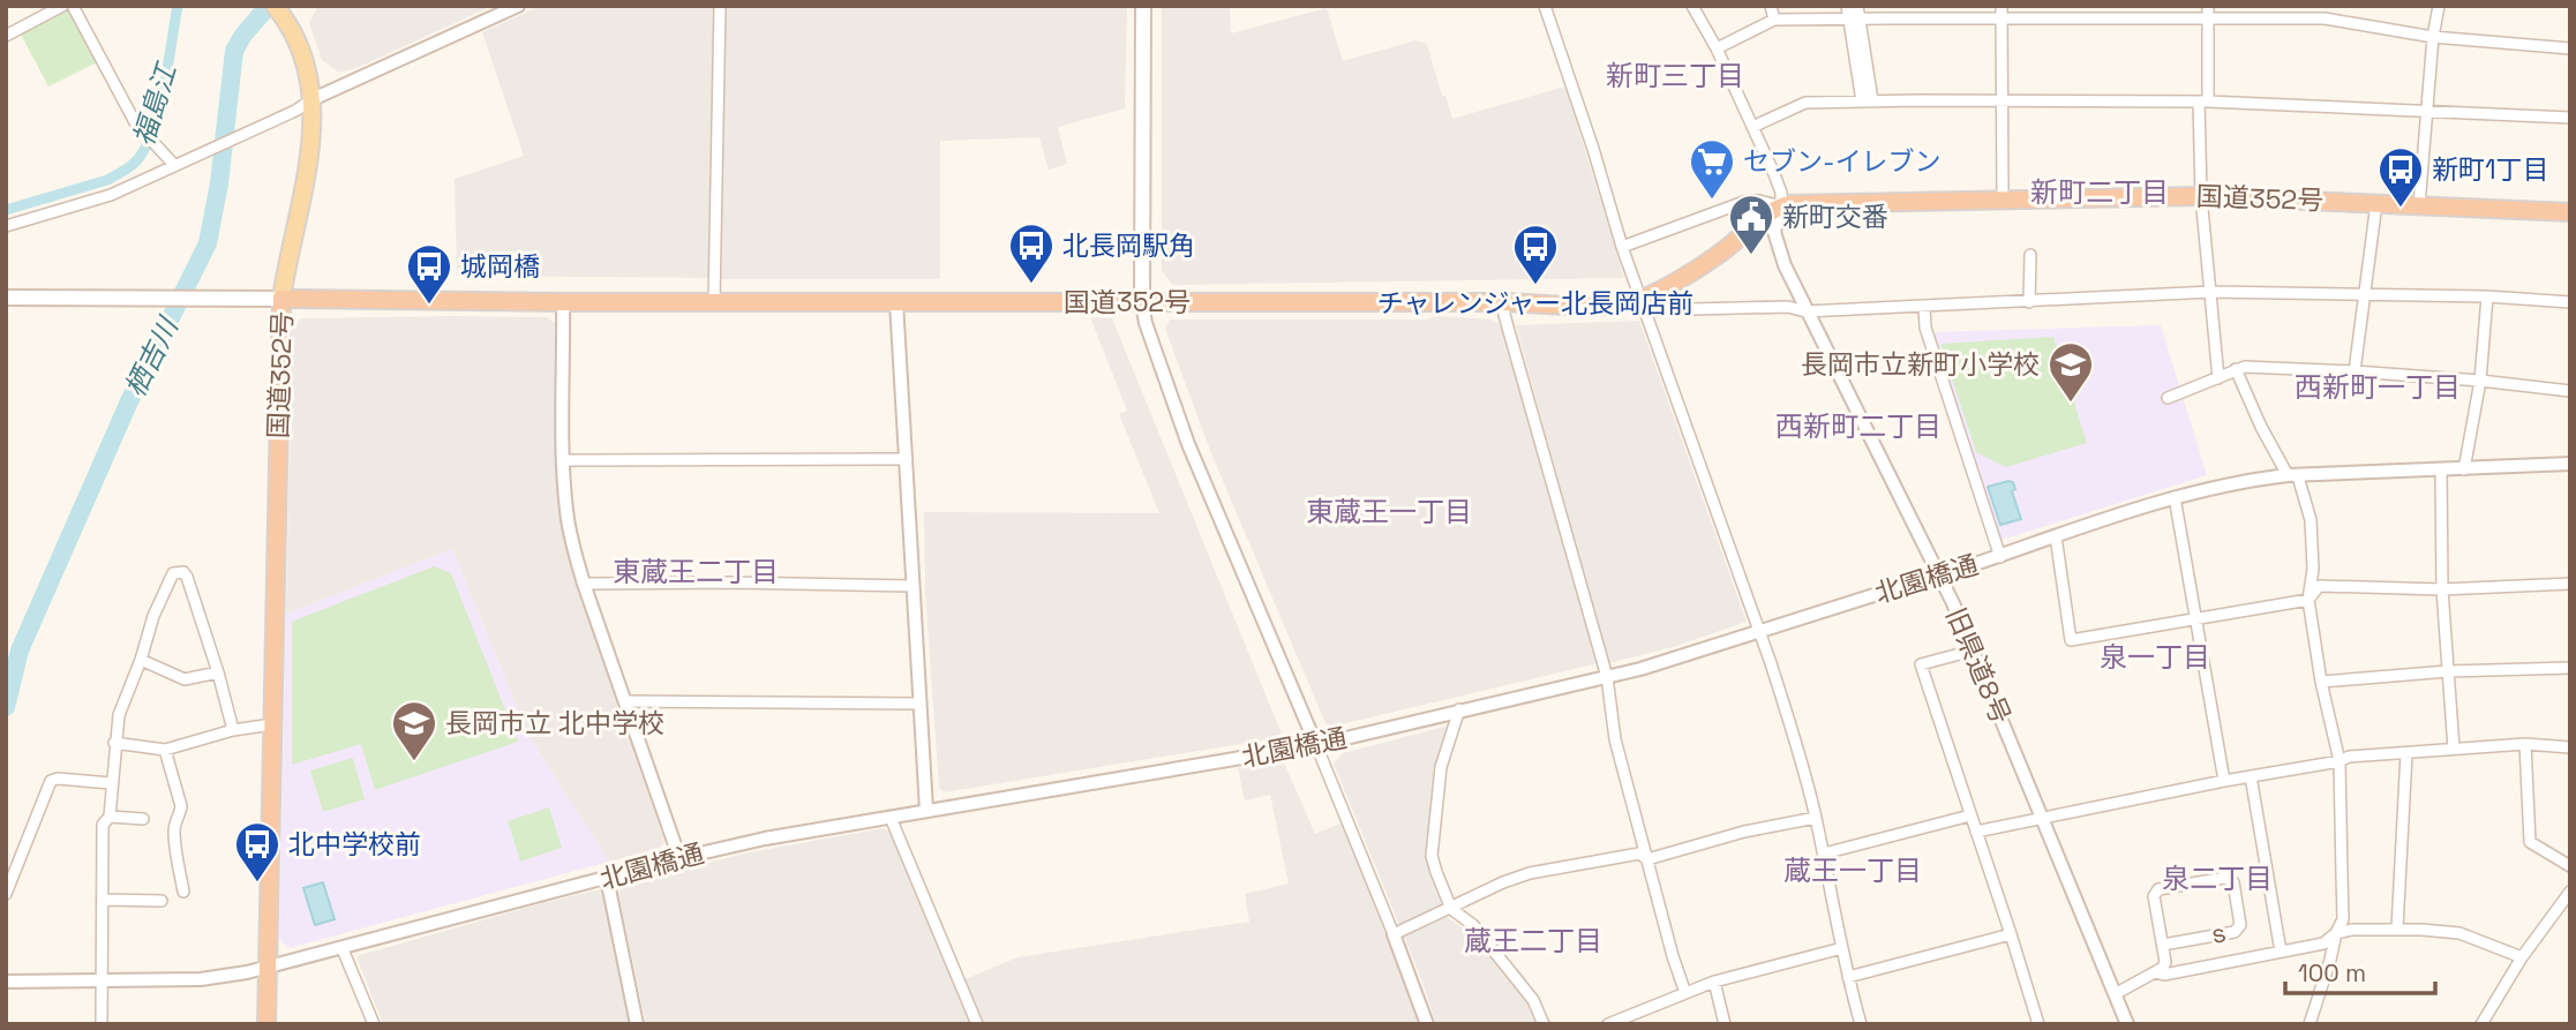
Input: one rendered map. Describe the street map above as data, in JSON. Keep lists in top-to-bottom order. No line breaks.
{"streets":{"highway":["国道352号"],"street":["北園橋通","旧県道8号","s"]},"crossings":[["国道352号","北園橋通"],["国道352号","旧県道8号"],["北園橋通","旧県道8号"]],"districts":["新町三丁目","新町二丁目","西新町一丁目","西新町二丁目","東蔵王一丁目","東蔵王二丁目","泉一丁目","蔵王一丁目","泉二丁目","蔵王二丁目"],"water":["福島江","栖吉川"],"places":{"supermarket":["セブン-イレブン"],"bus stop":["新町1丁目","北長岡駅角","チャレンジャー北長岡店前","城岡橋","北中学校前"],"public building":["新町交番"],"school or university":["長岡市立新町小学校","長岡市立 北中学校"]},"scale_bar":"100 m"}
